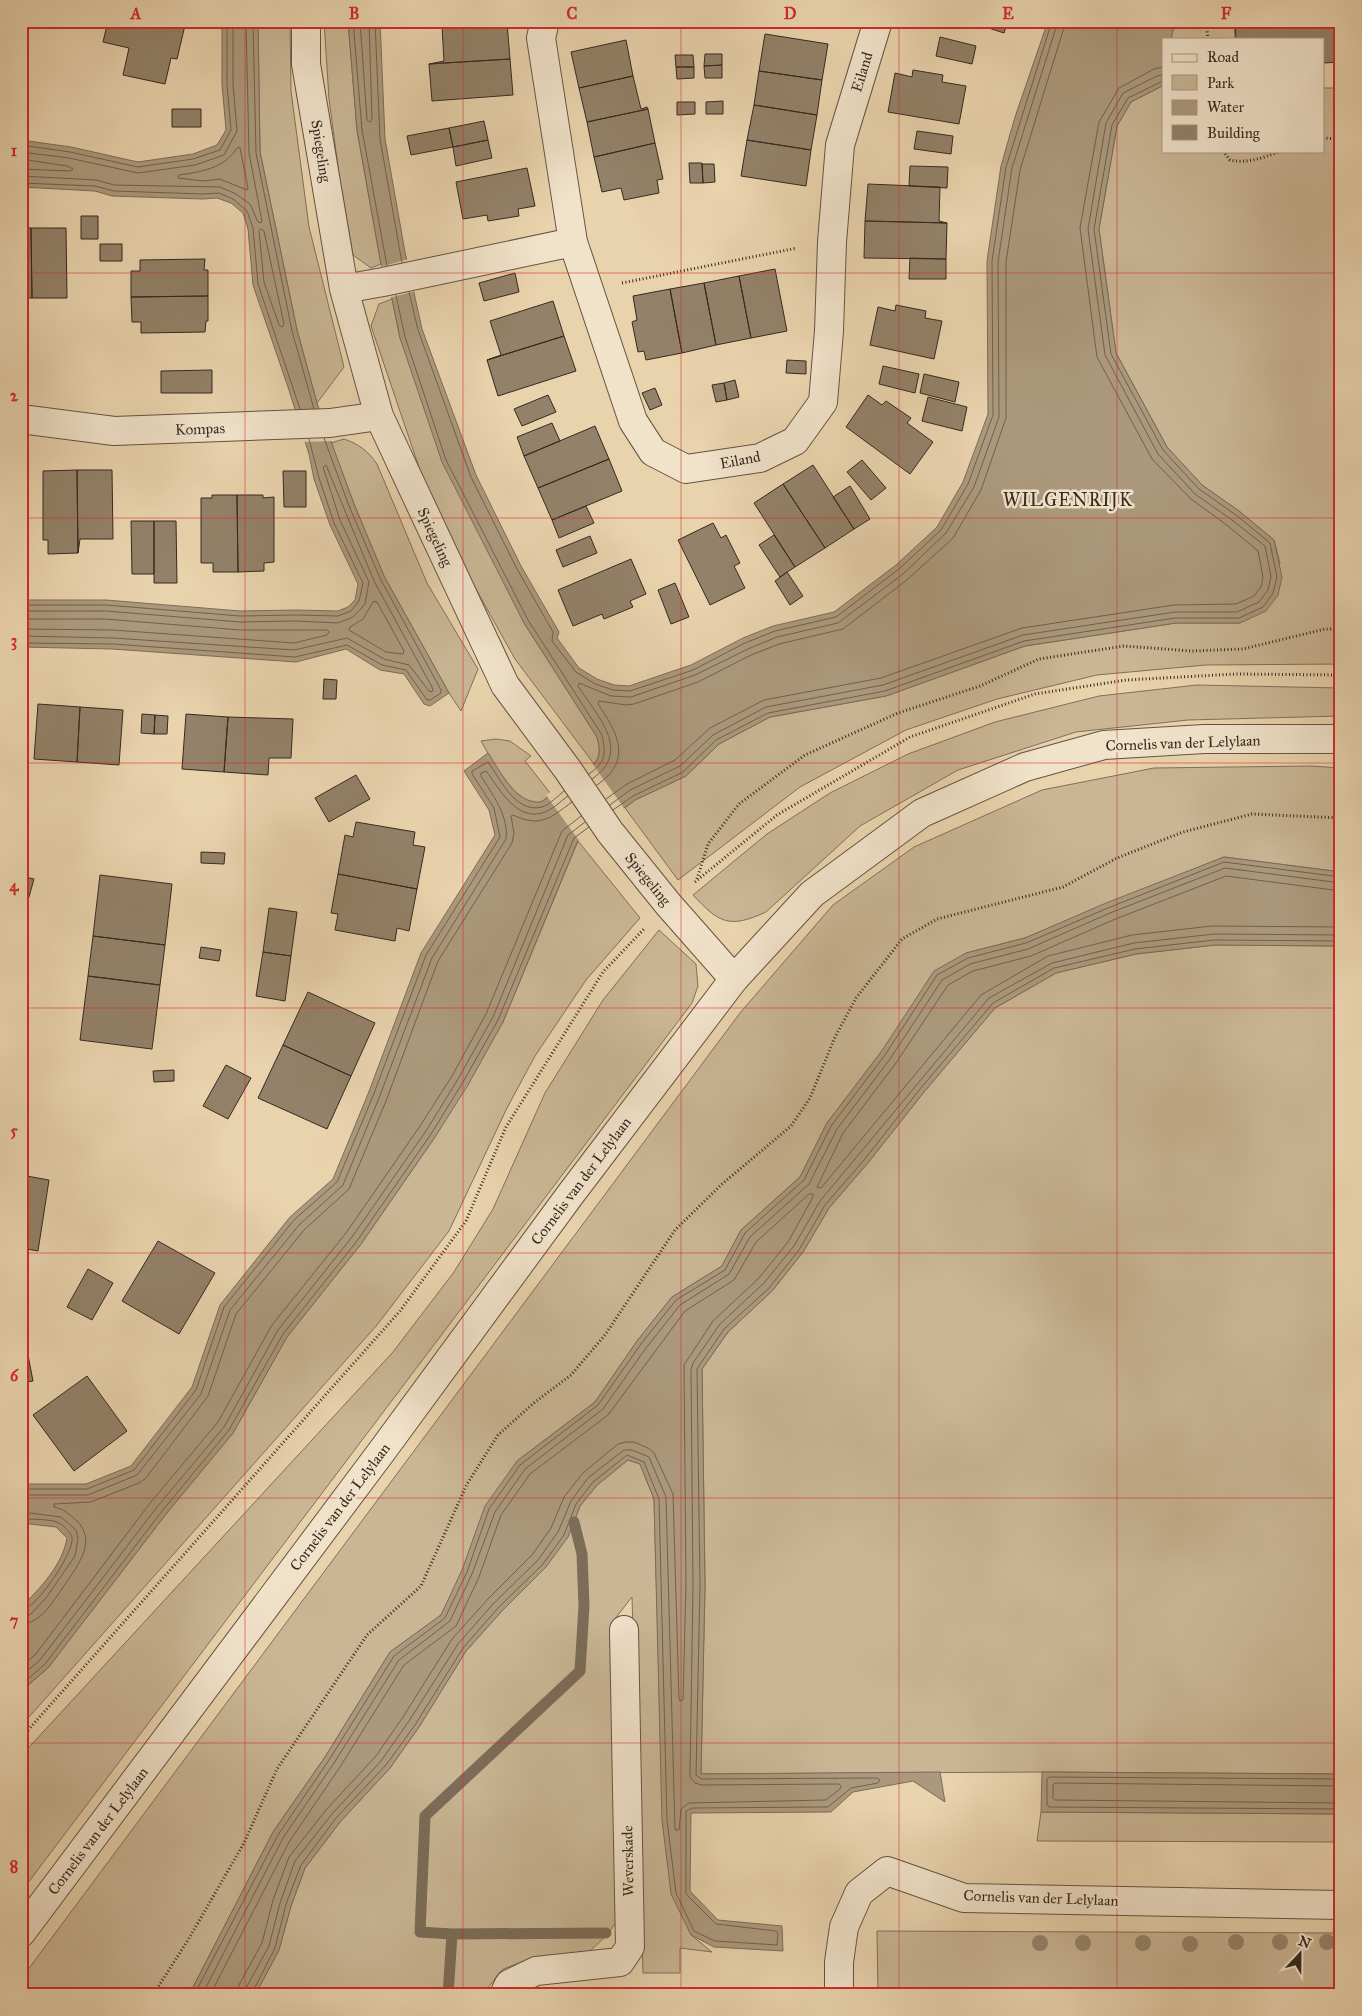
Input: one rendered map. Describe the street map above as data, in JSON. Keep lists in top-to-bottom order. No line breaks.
{"streets":{"street":["Eiland","Spiegeling","Kompas","Cornelis van der Lelylaan","Weverskade"]},"crossings":[["Spiegeling","Kompas"],["Spiegeling","Cornelis van der Lelylaan"]],"districts":["WILGENRIJK"],"legend":["Road","Park","Water","Building"],"north":"top","grid":{"columns":["A","B","C","D","E","F"],"rows":["1","2","3","4","5","6","7","8"]}}
